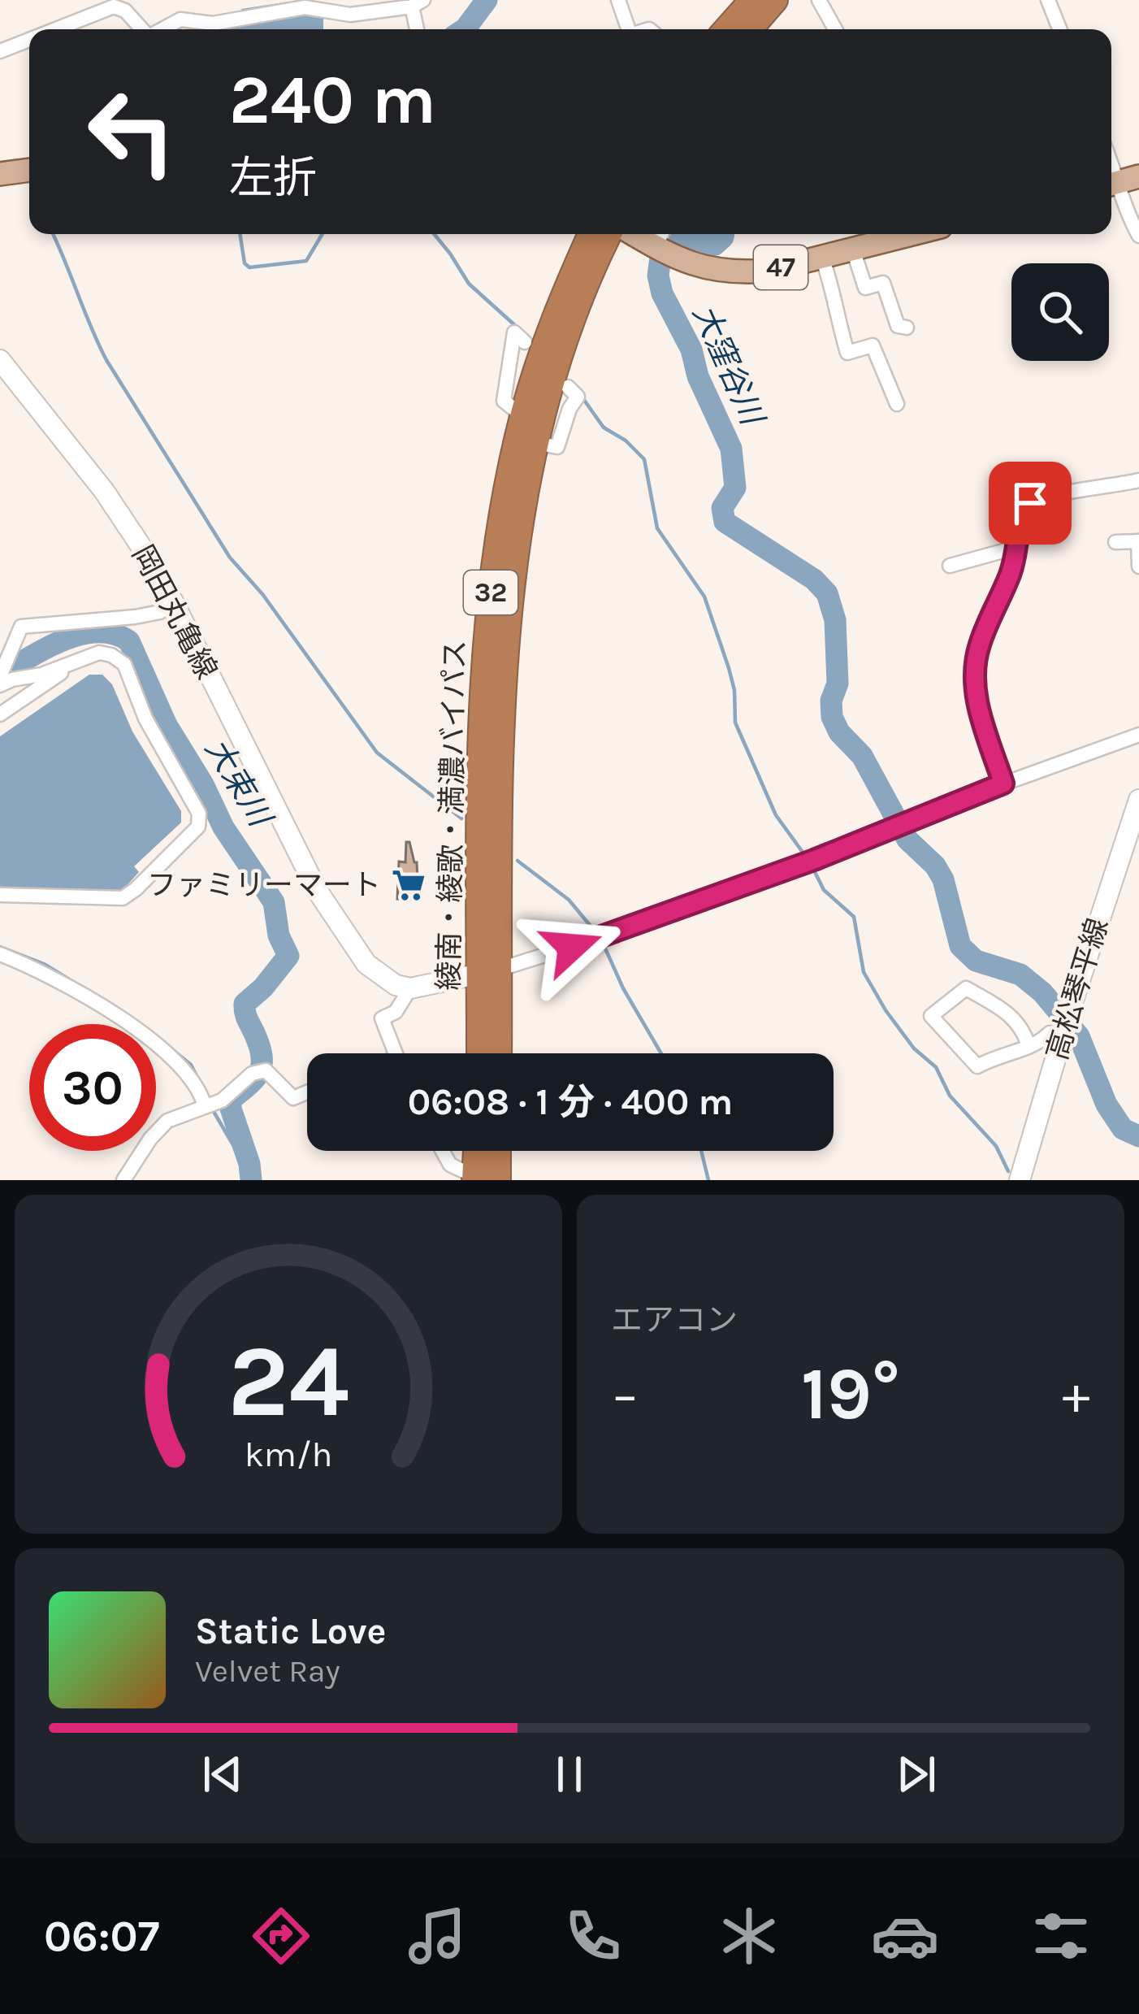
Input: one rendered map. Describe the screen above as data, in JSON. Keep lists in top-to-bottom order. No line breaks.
{"streets":{"highway":["32","綾南・綾歌・満濃バイパス"],"main road":["47","岡田丸亀線","高松琴平線"]},"water":["大窪谷川","大束川"],"places":{"supermarket":["ファミリーマート"]},"page":{"turn":["240 m","左折"],"limit":"30","trip":"06:08 · 1 分 · 400 m","tile":"エアコン","heat":["−","19°","+"],"song":["Static Love","Velvet Ray"],"tabs":"06:07","gauge":["24","km/h"]}}
